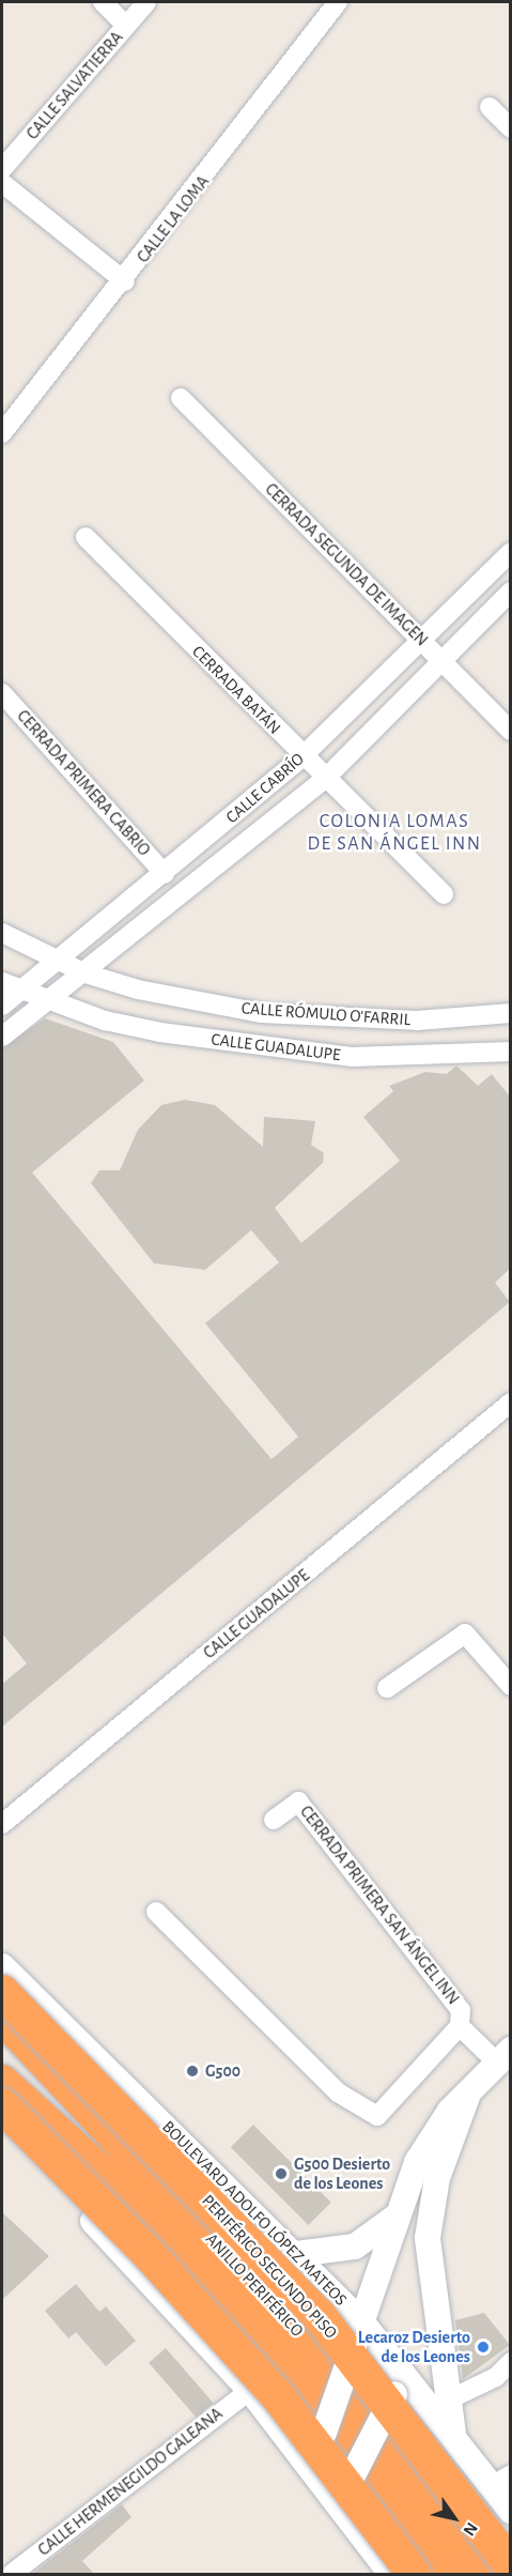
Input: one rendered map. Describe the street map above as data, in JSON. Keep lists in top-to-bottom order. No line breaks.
{"streets":{"highway":["PERIFÉRICO SEGUNDO PISO","ANILLO PERIFÉRICO"],"main road":["BOULEVARD ADOLFO LÓPEZ MATEOS"],"street":["CALLE SALVATIERRA","CALLE LA LOMA","CERRADA SEGUNDA DE IMAGEN","CERRADA BATÁN","CERRADA PRIMERA CABRIO","CALLE CABRÍO","CALLE RÓMULO O'FARRIL","CALLE GUADALUPE","CERRADA PRIMERA SAN ÁNGEL INN","CALLE HERMENEGILDO GALEANA"]},"crossings":[["CERRADA SEGUNDA DE IMAGEN","CALLE CABRÍO"],["CERRADA BATÁN","CALLE CABRÍO"],["CERRADA PRIMERA CABRIO","CALLE CABRÍO"],["CALLE CABRÍO","CALLE RÓMULO O'FARRIL"],["CALLE CABRÍO","CALLE GUADALUPE"]],"districts":["COLONIA LOMAS DE SAN ÁNGEL INN"],"places":["G500","G500 Desierto de los Leones","Lecaroz Desierto de los Leones"],"north":"bottom right"}
